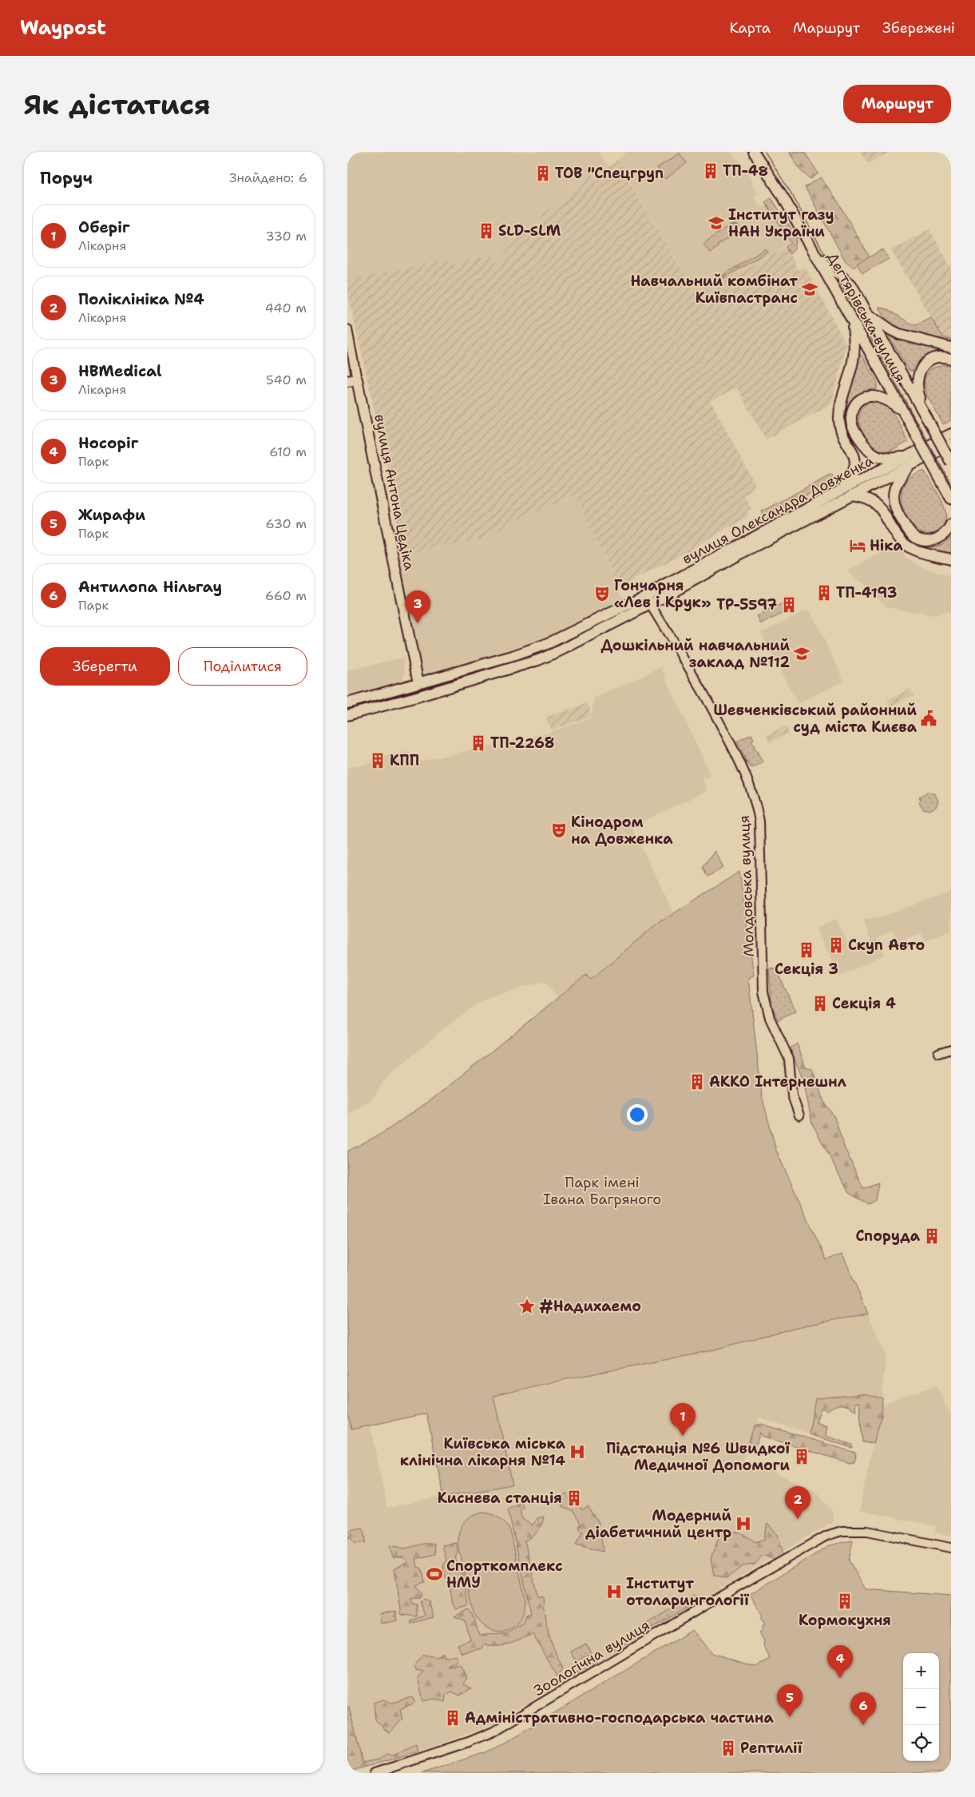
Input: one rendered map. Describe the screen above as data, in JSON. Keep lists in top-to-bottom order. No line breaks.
{"streets":{"main road":["Дегтярівська вулиця","вулиця Антона Цедіка","вулиця Олександра Довженка"],"street":["Молдовська вулиця","Зоологічна вулиця"]},"crossings":[["вулиця Антона Цедіка","вулиця Олександра Довженка"],["вулиця Олександра Довженка","Молдовська вулиця"]],"parks":["Парк імені Івана Багряного"],"places":{"building":["ТП-48","ТОВ \"Спецгруп","SLD-SLM","ТП-4193","ТР-5597","ТП-2268","КПП","Скуп Авто","Секція 3","Секція 4","АККО Інтернешнл","Споруда","Підстанція №6 Швидкої Медичної Допомоги","Киснева станція","Кормокухня","Адміністративно-господарська частина","Рептилії"],"school or university":["Інститут газу НАН України","Навчальний комбінат Київпастранс","Дошкільний навчальний заклад №112"],"hotel":["Ніка"],"theatre":["Гончарня «Лев і Крук»","Кінодром на Довженка"],"public building":["Шевченківський районний суд міста Києва"],"place":["#Надихаемо"],"hospital":["Київська міська клінічна лікарня №14","Модерний діабетичний центр","Інститут отоларингології"],"sports":["Спорткомплекс НМУ"]},"page":{"header":"Waypost","nav":["Карта","Маршрут","Збережені"],"buttons":["Маршрут",["Зберегти","Поділитися"]],"title":"Як дістатися","heading":["Поруч","Знайдено: 6"],"list":[{"mark":"1","name":"Оберіг","note":"Лікарня","value":"330 m"},{"mark":"2","name":"Поліклініка №4","note":"Лікарня","value":"440 m"},{"mark":"3","name":"HBMedical","note":"Лікарня","value":"540 m"},{"mark":"4","name":"Носоріг","note":"Парк","value":"610 m"},{"mark":"5","name":"Жирафи","note":"Парк","value":"630 m"},{"mark":"6","name":"Антилопа Нільгау","note":"Парк","value":"660 m"}],"pins":["3","1","2","4","5","6"],"map_buttons":["+","−"]}}
